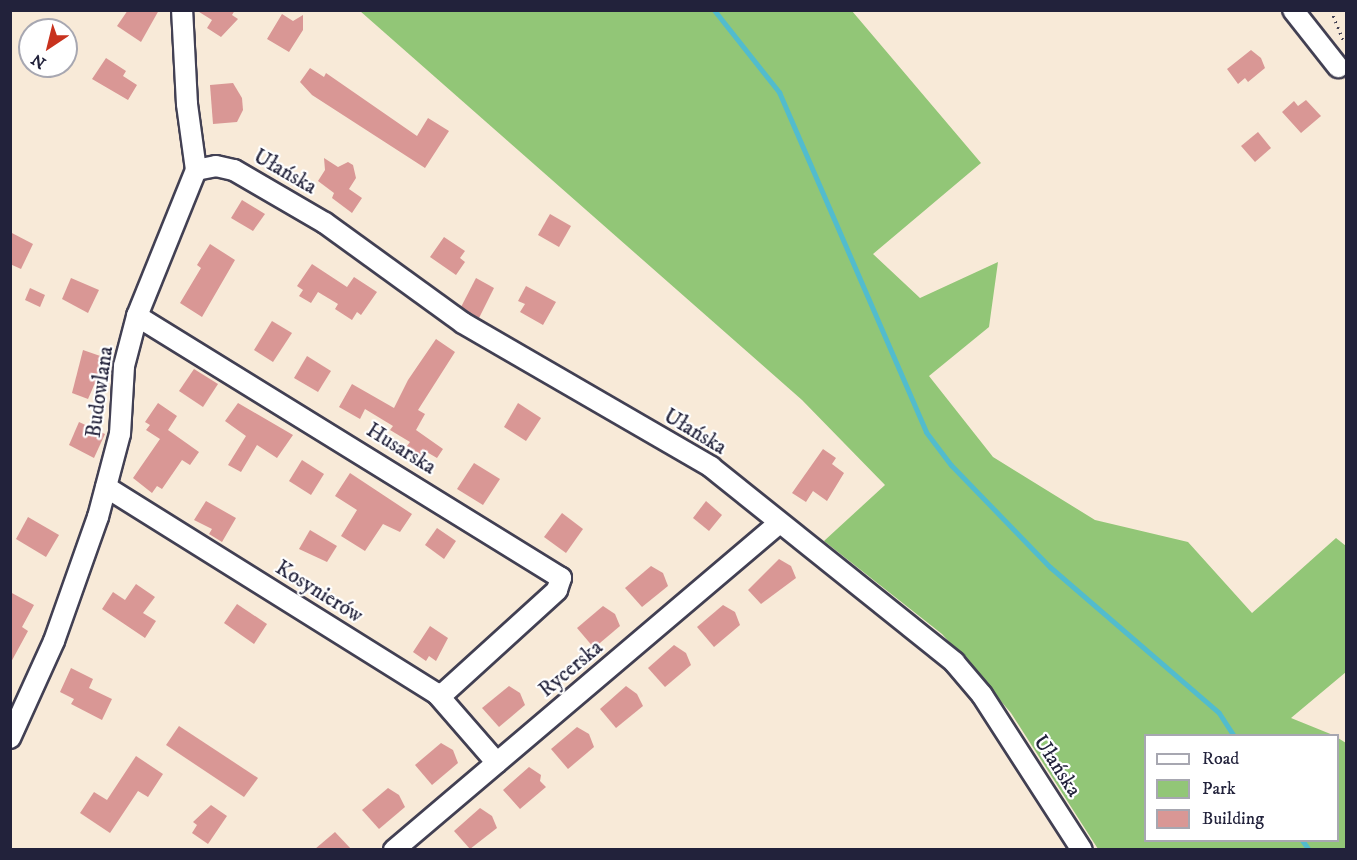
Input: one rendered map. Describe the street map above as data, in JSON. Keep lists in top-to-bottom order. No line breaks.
{"streets":{"street":["Ułańska","Budowlana","Husarska","Kosynierów","Rycerska"]},"crossings":[["Ułańska","Budowlana"],["Ułańska","Rycerska"],["Budowlana","Husarska"],["Budowlana","Kosynierów"],["Husarska","Kosynierów"],["Kosynierów","Rycerska"]],"legend":["Road","Park","Building"],"north":"bottom left"}
